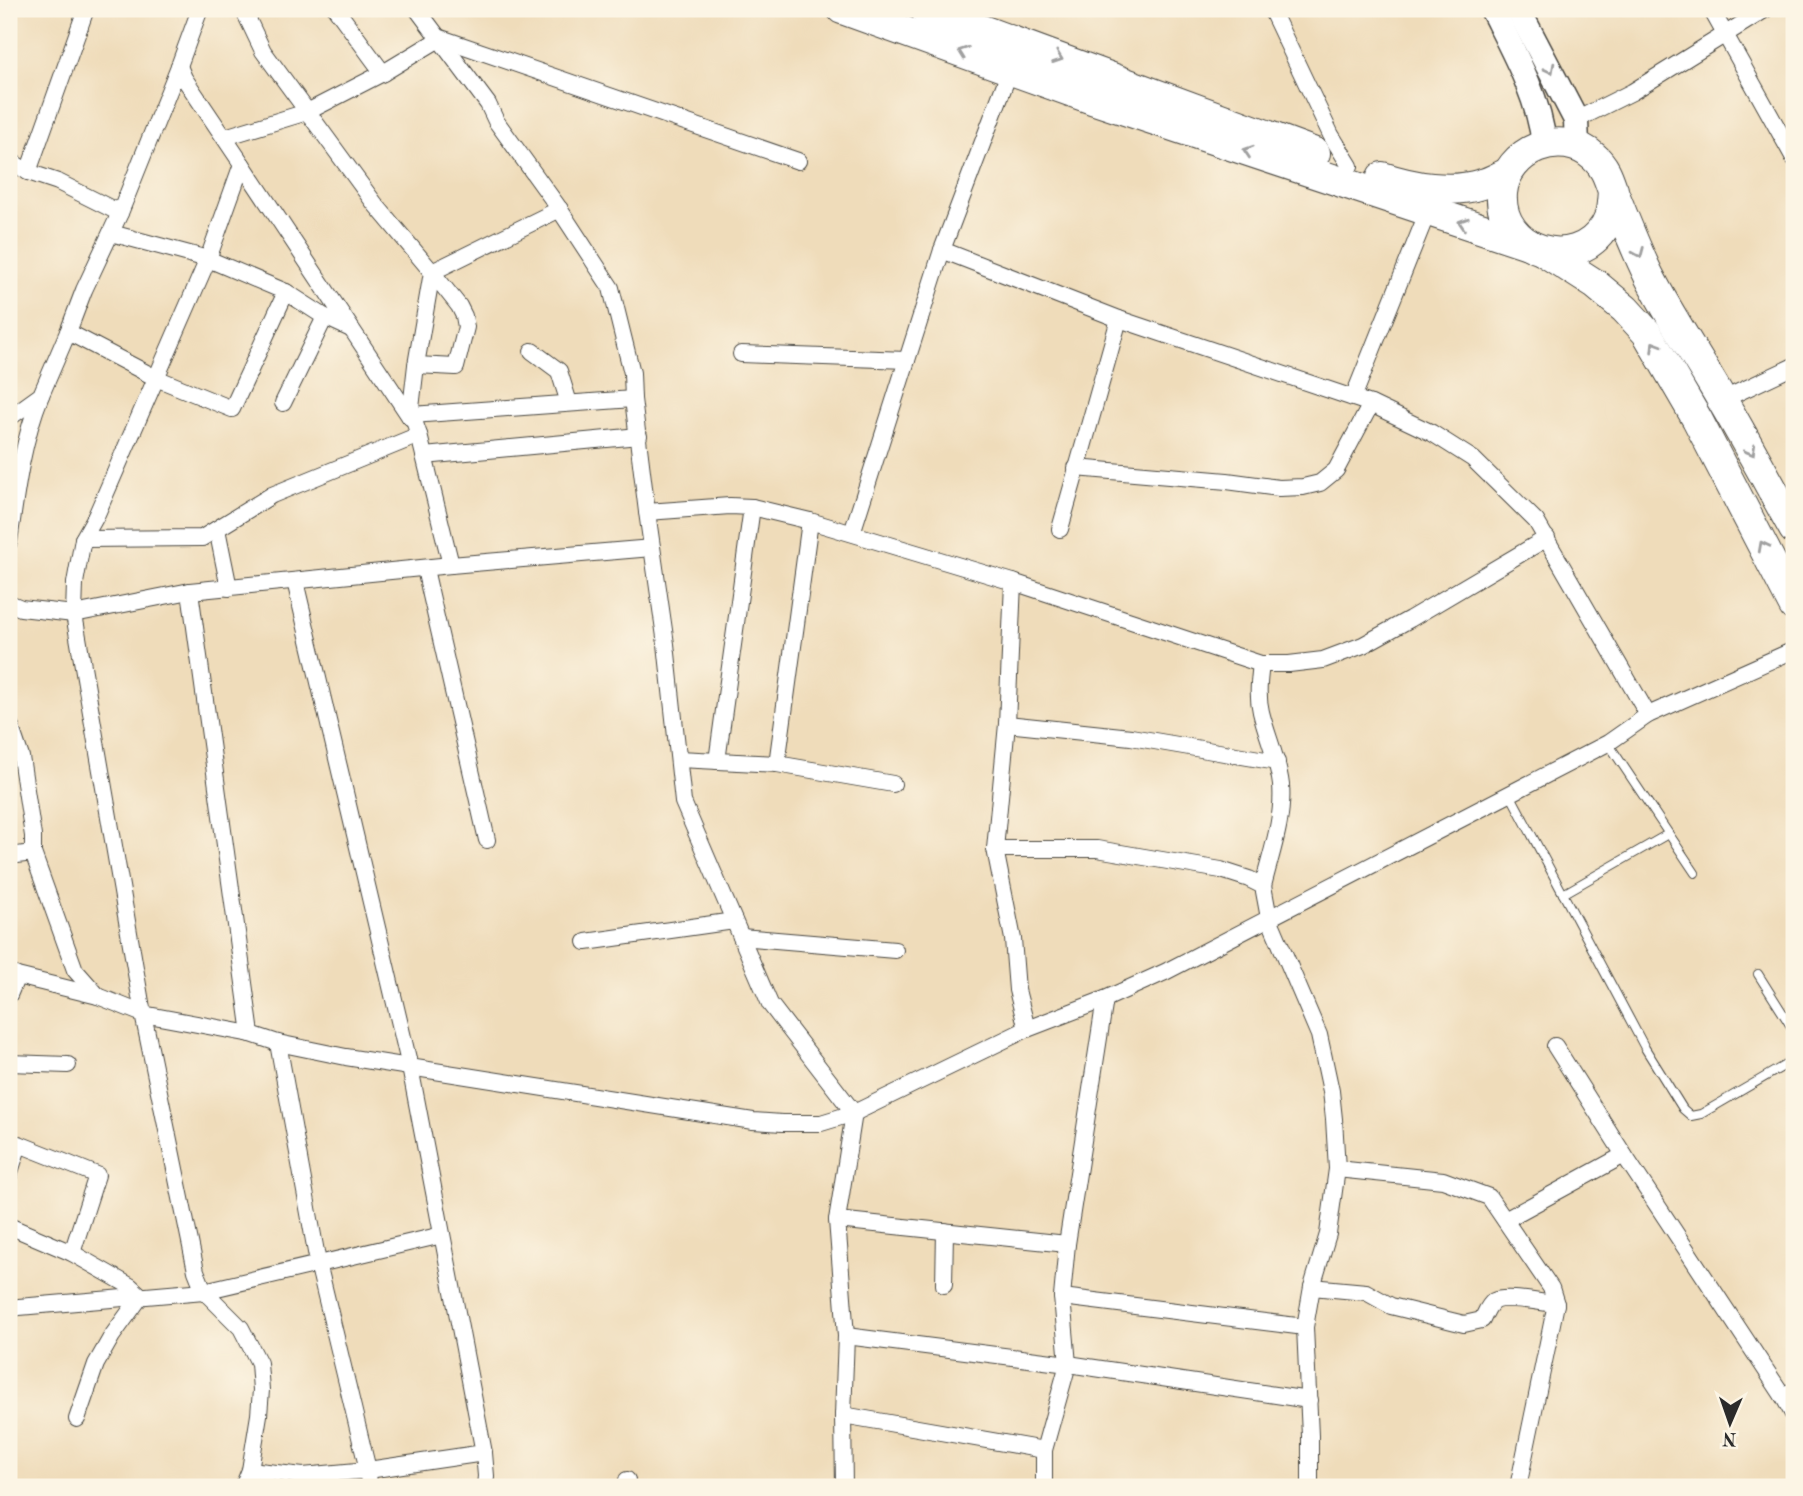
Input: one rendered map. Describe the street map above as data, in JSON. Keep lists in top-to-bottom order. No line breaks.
{"north":"bottom"}
